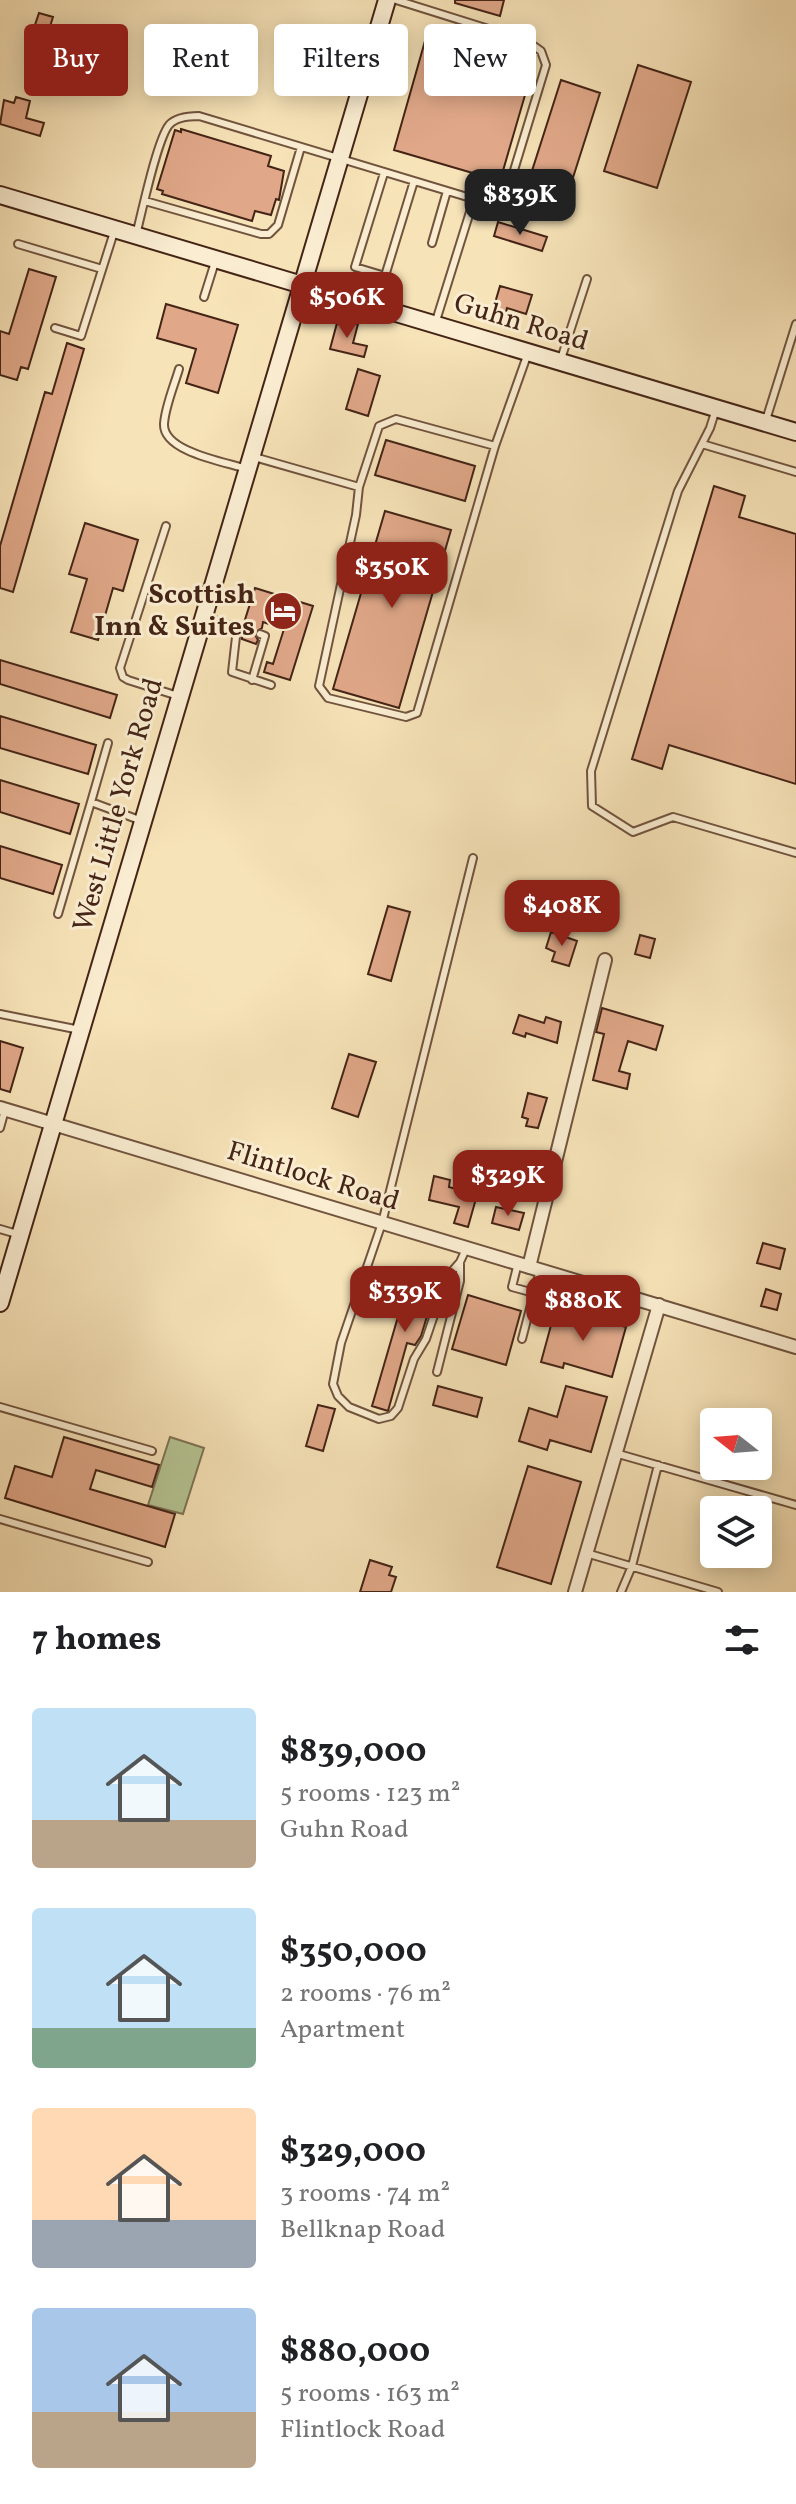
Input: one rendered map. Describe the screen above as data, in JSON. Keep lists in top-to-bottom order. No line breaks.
{"streets":{"main road":["Guhn Road","West Little York Road"],"street":["Flintlock Road"]},"crossings":[["Guhn Road","West Little York Road"],["West Little York Road","Flintlock Road"]],"places":{"hotel":["Scottish Inn & Suites"]},"north":"left","page":{"chip":["Buy","Rent","Filters","New"],"price":["$839K","$506K","$350K","$408K","$329K","$339K","$880K"],"heading":"7 homes","list":[{"name":"$839,000","note":"5 rooms · 123 m² · Guhn Road"},{"name":"$350,000","note":"2 rooms · 76 m² · Apartment"},{"name":"$329,000","note":"3 rooms · 74 m² · Bellknap Road"},{"name":"$880,000","note":"5 rooms · 163 m² · Flintlock Road"}]}}
